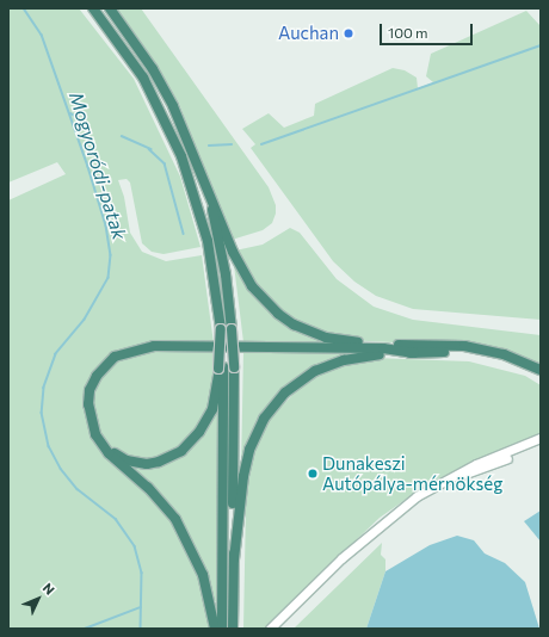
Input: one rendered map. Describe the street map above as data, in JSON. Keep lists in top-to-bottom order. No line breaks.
{"water":["Mogyoródi-patak"],"places":["Auchan","Dunakeszi Autópálya-mérnökség"],"scale_bar":"100 m","north":"top right"}
